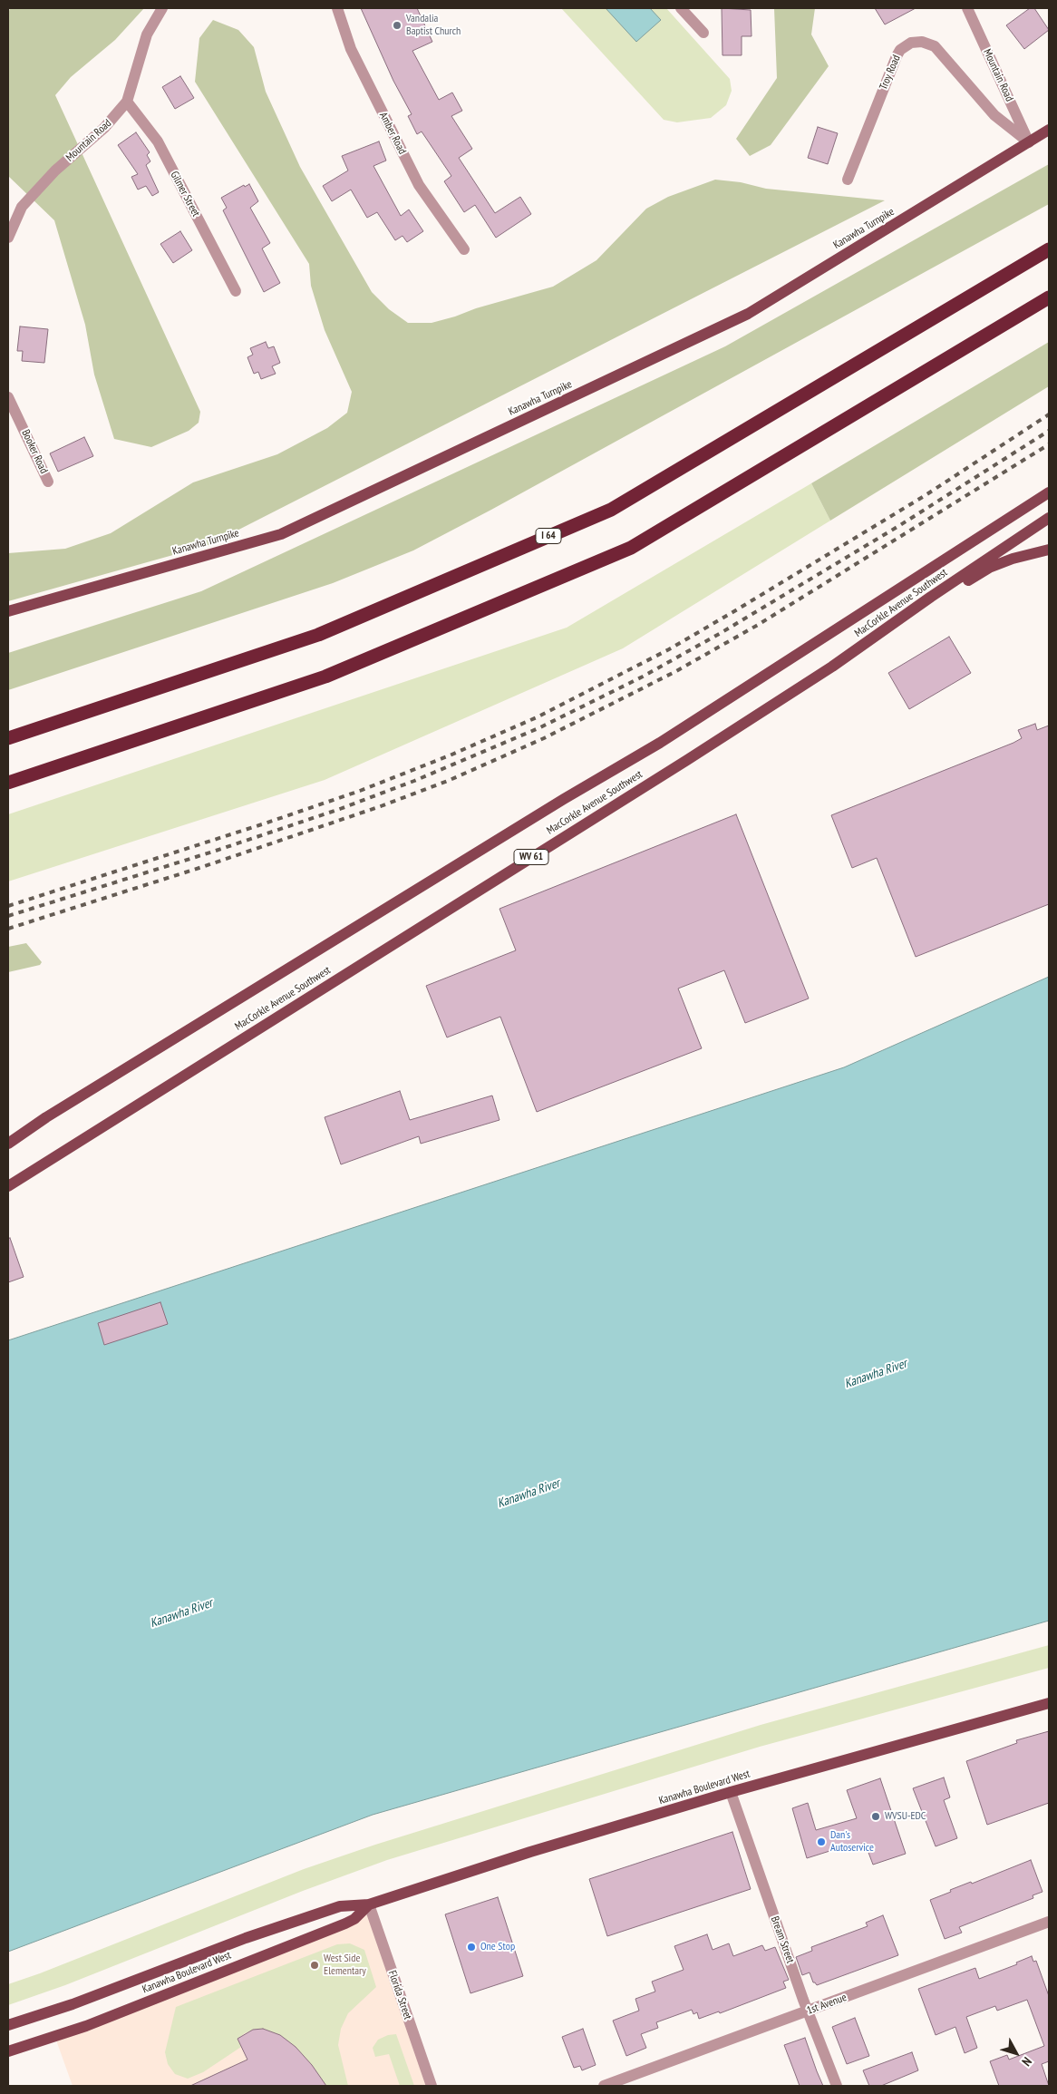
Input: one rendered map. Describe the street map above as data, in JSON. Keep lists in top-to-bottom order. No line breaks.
{"streets":{"highway":["I 64"],"main road":["Kanawha Turnpike","MacCorkle Avenue Southwest","WV 61","Kanawha Boulevard West"],"street":["Troy Road","Mountain Road","Amber Road","Gilmer Street","Booker Road","Bream Street","Florida Street","1st Avenue"]},"crossings":[["Troy Road","Mountain Road"],["Troy Road","Kanawha Turnpike"],["Mountain Road","Gilmer Street"],["Mountain Road","Kanawha Turnpike"],["Kanawha Boulevard West","Bream Street"],["Kanawha Boulevard West","Florida Street"],["Bream Street","1st Avenue"]],"water":["Kanawha River"],"places":["Vandalia Baptist Church","WVSU-EDC","Dan's Autoservice","One Stop","West Side Elementary"],"north":"bottom right"}
